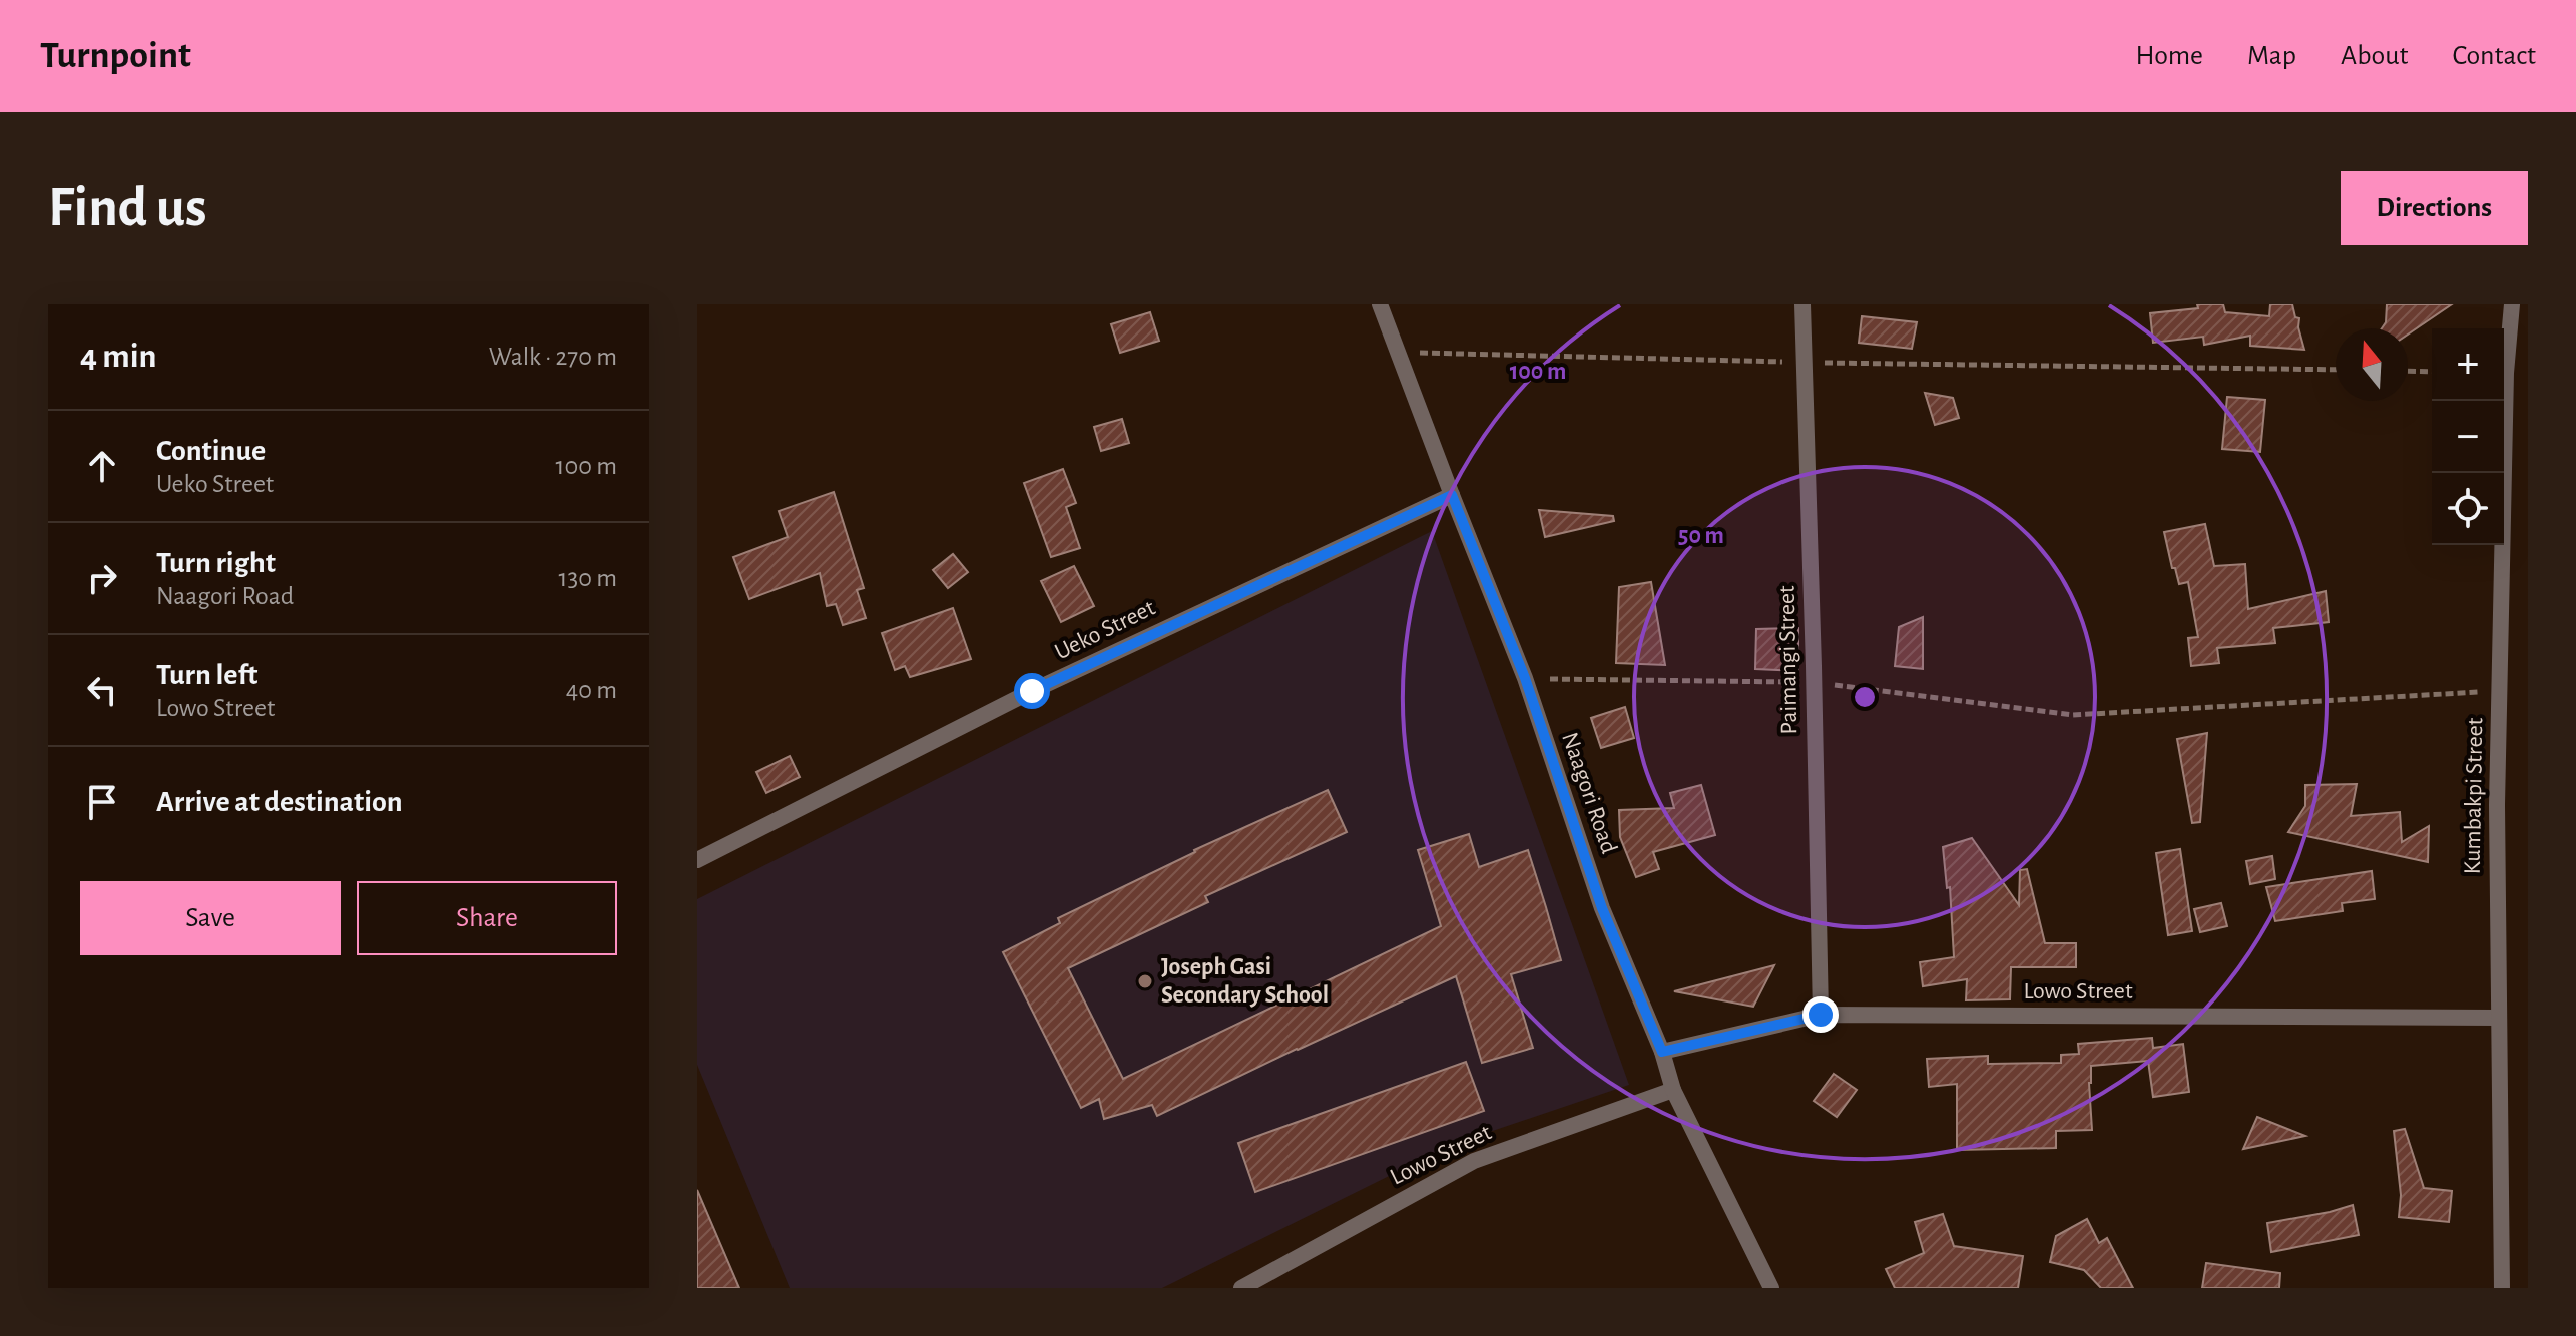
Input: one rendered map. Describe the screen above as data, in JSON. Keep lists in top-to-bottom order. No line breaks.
{"streets":{"street":["Ueko Street","Paimangi Street","Naagori Road","Kumbakpi Street","Lowo Street"]},"crossings":[["Ueko Street","Naagori Road"],["Paimangi Street","Lowo Street"],["Naagori Road","Lowo Street"],["Kumbakpi Street","Lowo Street"]],"places":["Joseph Gasi Secondary School"],"north":"top","page":{"header":"Turnpoint","nav":["Home","Map","About","Contact"],"buttons":["Directions",["Save","Share"]],"title":"Find us","heading":["4 min","Walk · 270 m"],"map_buttons":["+","−"],"list":[["Continue","Ueko Street","100 m"],["Turn right","Naagori Road","130 m"],["Turn left","Lowo Street","40 m"],"Arrive at destination"]},"rings":["100 m","50 m"]}
